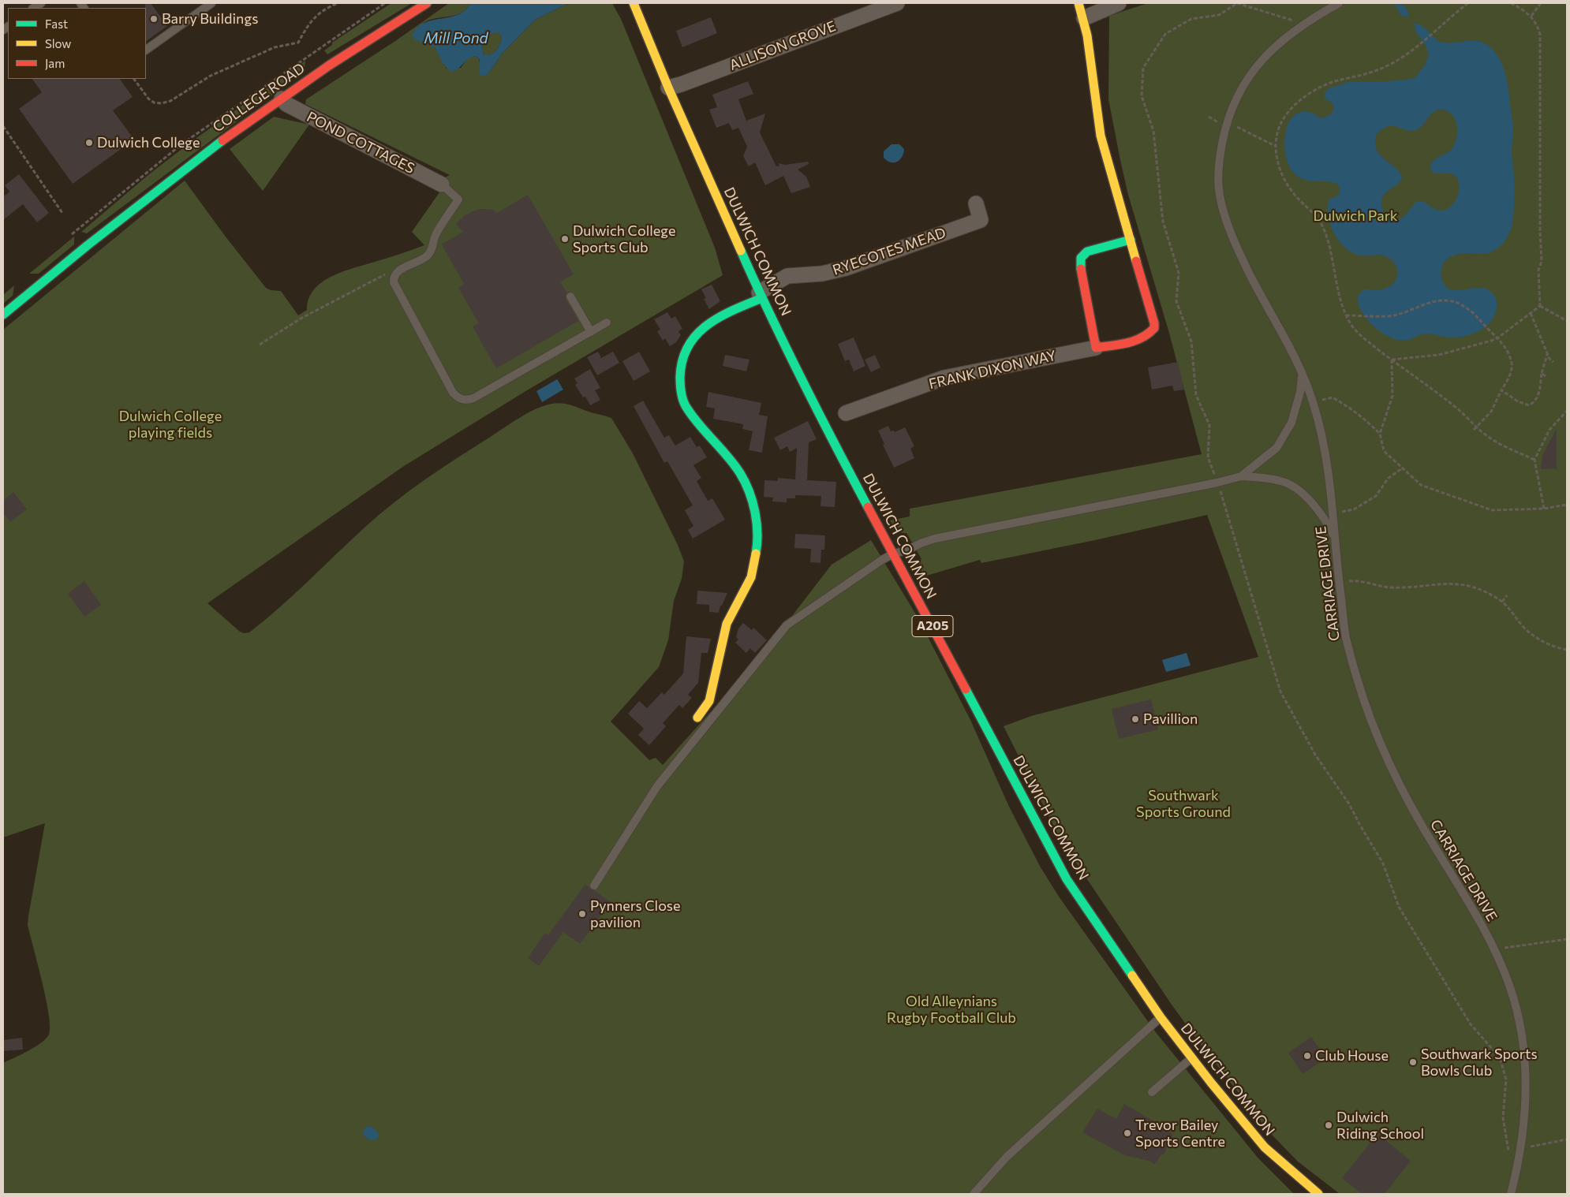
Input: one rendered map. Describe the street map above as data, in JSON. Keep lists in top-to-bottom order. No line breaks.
{"streets":{"main road":["COLLEGE ROAD","DULWICH COMMON","FRANK DIXON WAY","A205"],"street":["ALLISON GROVE","POND COTTAGES","RYECOTES MEAD"],"lane":["CARRIAGE DRIVE"]},"crossings":[["ALLISON GROVE","DULWICH COMMON"],["COLLEGE ROAD","POND COTTAGES"],["DULWICH COMMON","RYECOTES MEAD"]],"water":["Mill Pond"],"parks":["Dulwich Park","Dulwich College playing fields","Southwark Sports Ground","Old Alleynians Rugby Football Club"],"places":["Barry Buildings","Dulwich College","Dulwich College Sports Club","Pavillion","Pynners Close pavilion","Club House","Southwark Sports Bowls Club","Dulwich Riding School","Trevor Bailey Sports Centre"],"legend":["Fast","Slow","Jam"]}
